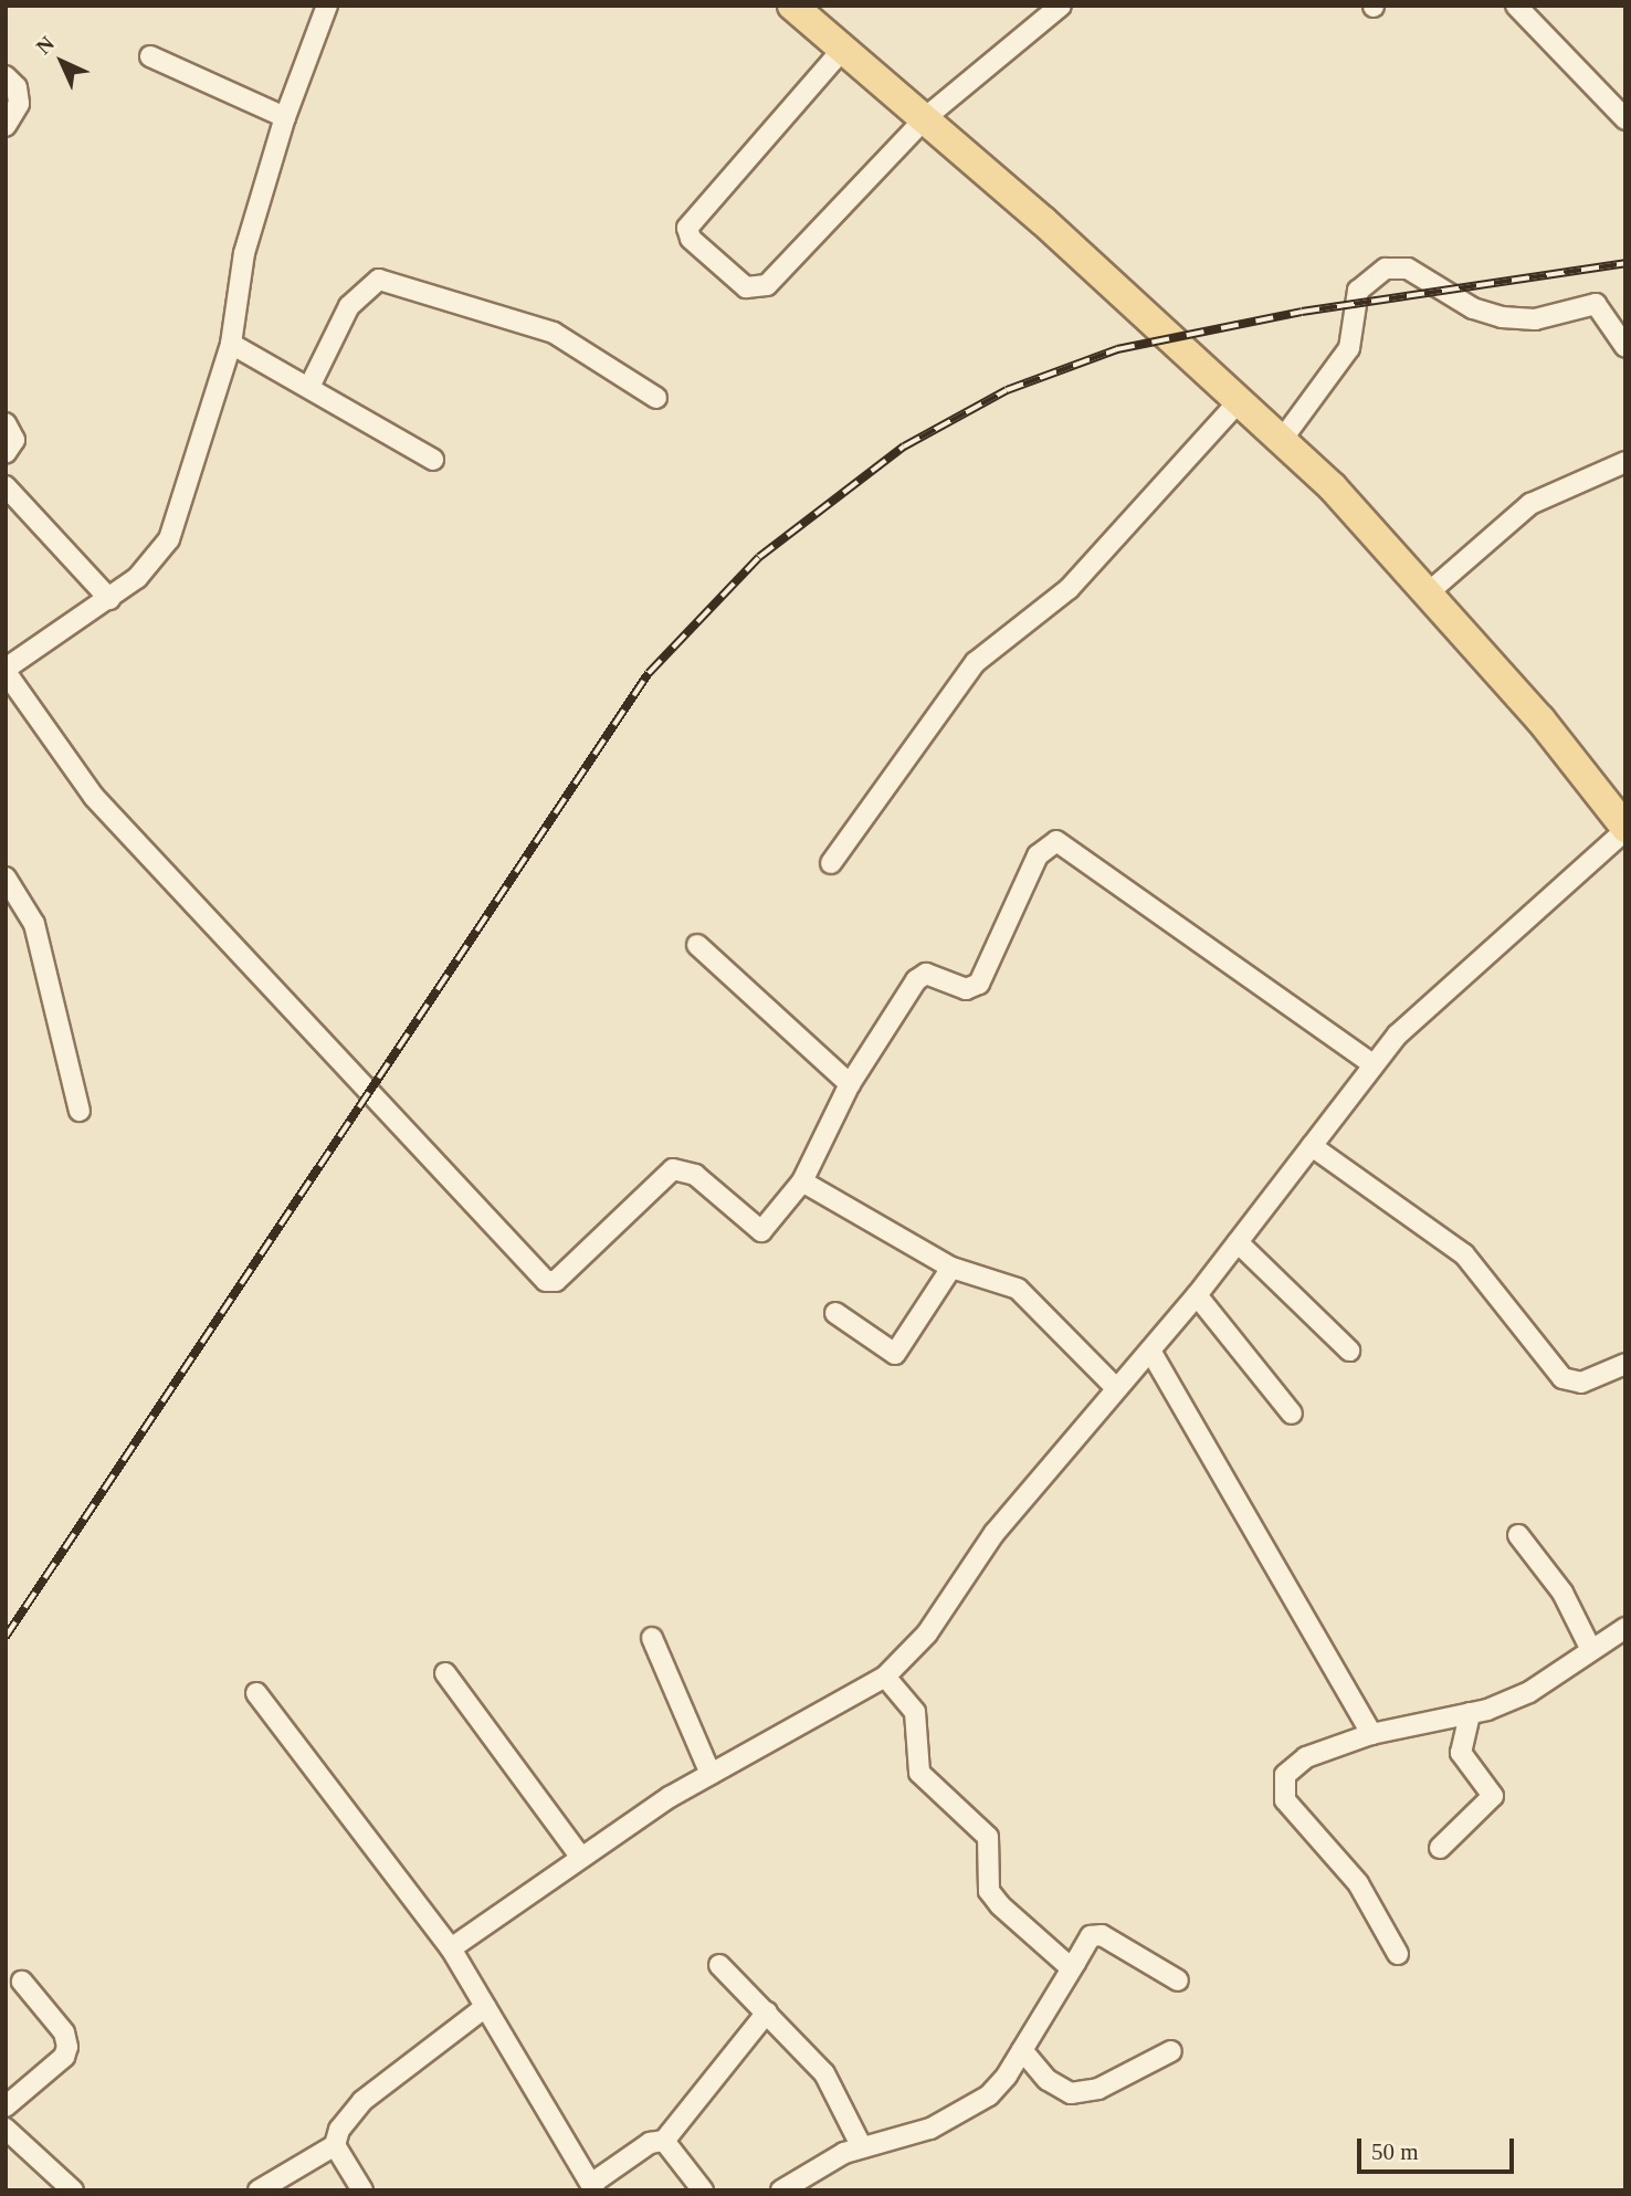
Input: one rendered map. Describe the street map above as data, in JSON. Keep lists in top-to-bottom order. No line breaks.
{"scale_bar":"50 m","north":"top left"}
